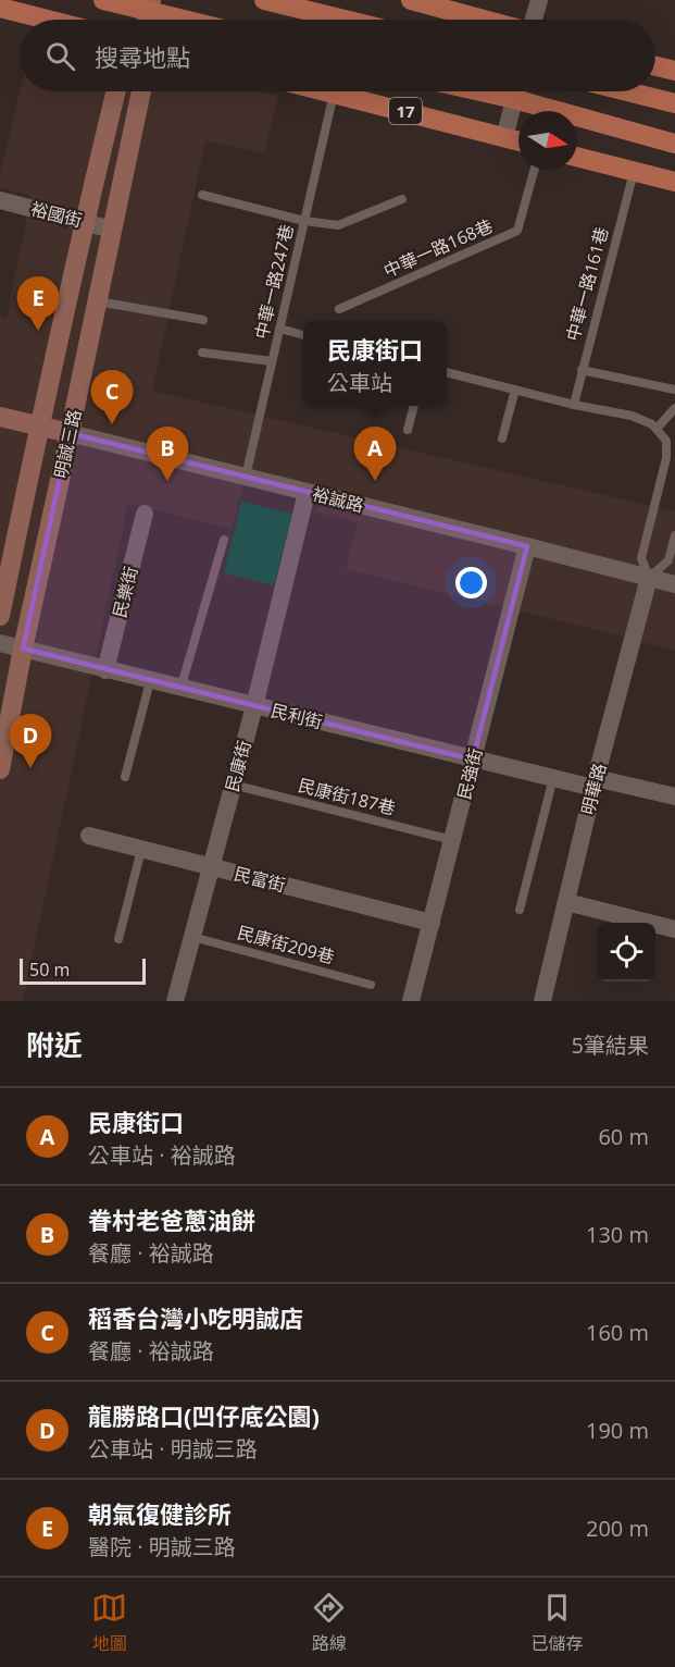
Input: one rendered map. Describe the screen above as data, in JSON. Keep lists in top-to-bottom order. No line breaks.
{"streets":{"main road":["17"],"street":["裕國街","明誠三路","裕誠路","民樂街","民利街","民康街","民強街","明華路","民富街"],"lane":["中華一路168巷","中華一路247巷","中華一路161巷","民康街187巷","民康街209巷"]},"crossings":[["17","中華一路247巷"],["裕國街","明誠三路"],["中華一路247巷","裕誠路"],["明誠三路","裕誠路"],["明誠三路","民利街"],["裕誠路","民康街"],["裕誠路","民強街"],["裕誠路","明華路"],["民樂街","民利街"],["民利街","民康街"],["民利街","民強街"],["民利街","明華路"],["民康街","民康街187巷"],["民康街","民富街"],["民康街","民康街209巷"],["民強街","民康街187巷"],["民強街","民富街"]],"scale_bar":"50 m","north":"right","page":{"search":"搜尋地點","pins":["E","C","A","B","D"],"popup":["民康街口","公車站"],"scale":"50 m","heading":["附近","5筆結果"],"list":[{"mark":"A","name":"民康街口","note":"公車站 · 裕誠路","value":"60 m"},{"mark":"B","name":"眷村老爸蔥油餅","note":"餐廳 · 裕誠路","value":"130 m"},{"mark":"C","name":"稻香台灣小吃明誠店","note":"餐廳 · 裕誠路","value":"160 m"},{"mark":"D","name":"龍勝路口(凹仔底公園)","note":"公車站 · 明誠三路","value":"190 m"},{"mark":"E","name":"朝氣復健診所","note":"醫院 · 明誠三路","value":"200 m"}],"nav":["地圖","路線","已儲存"]}}
